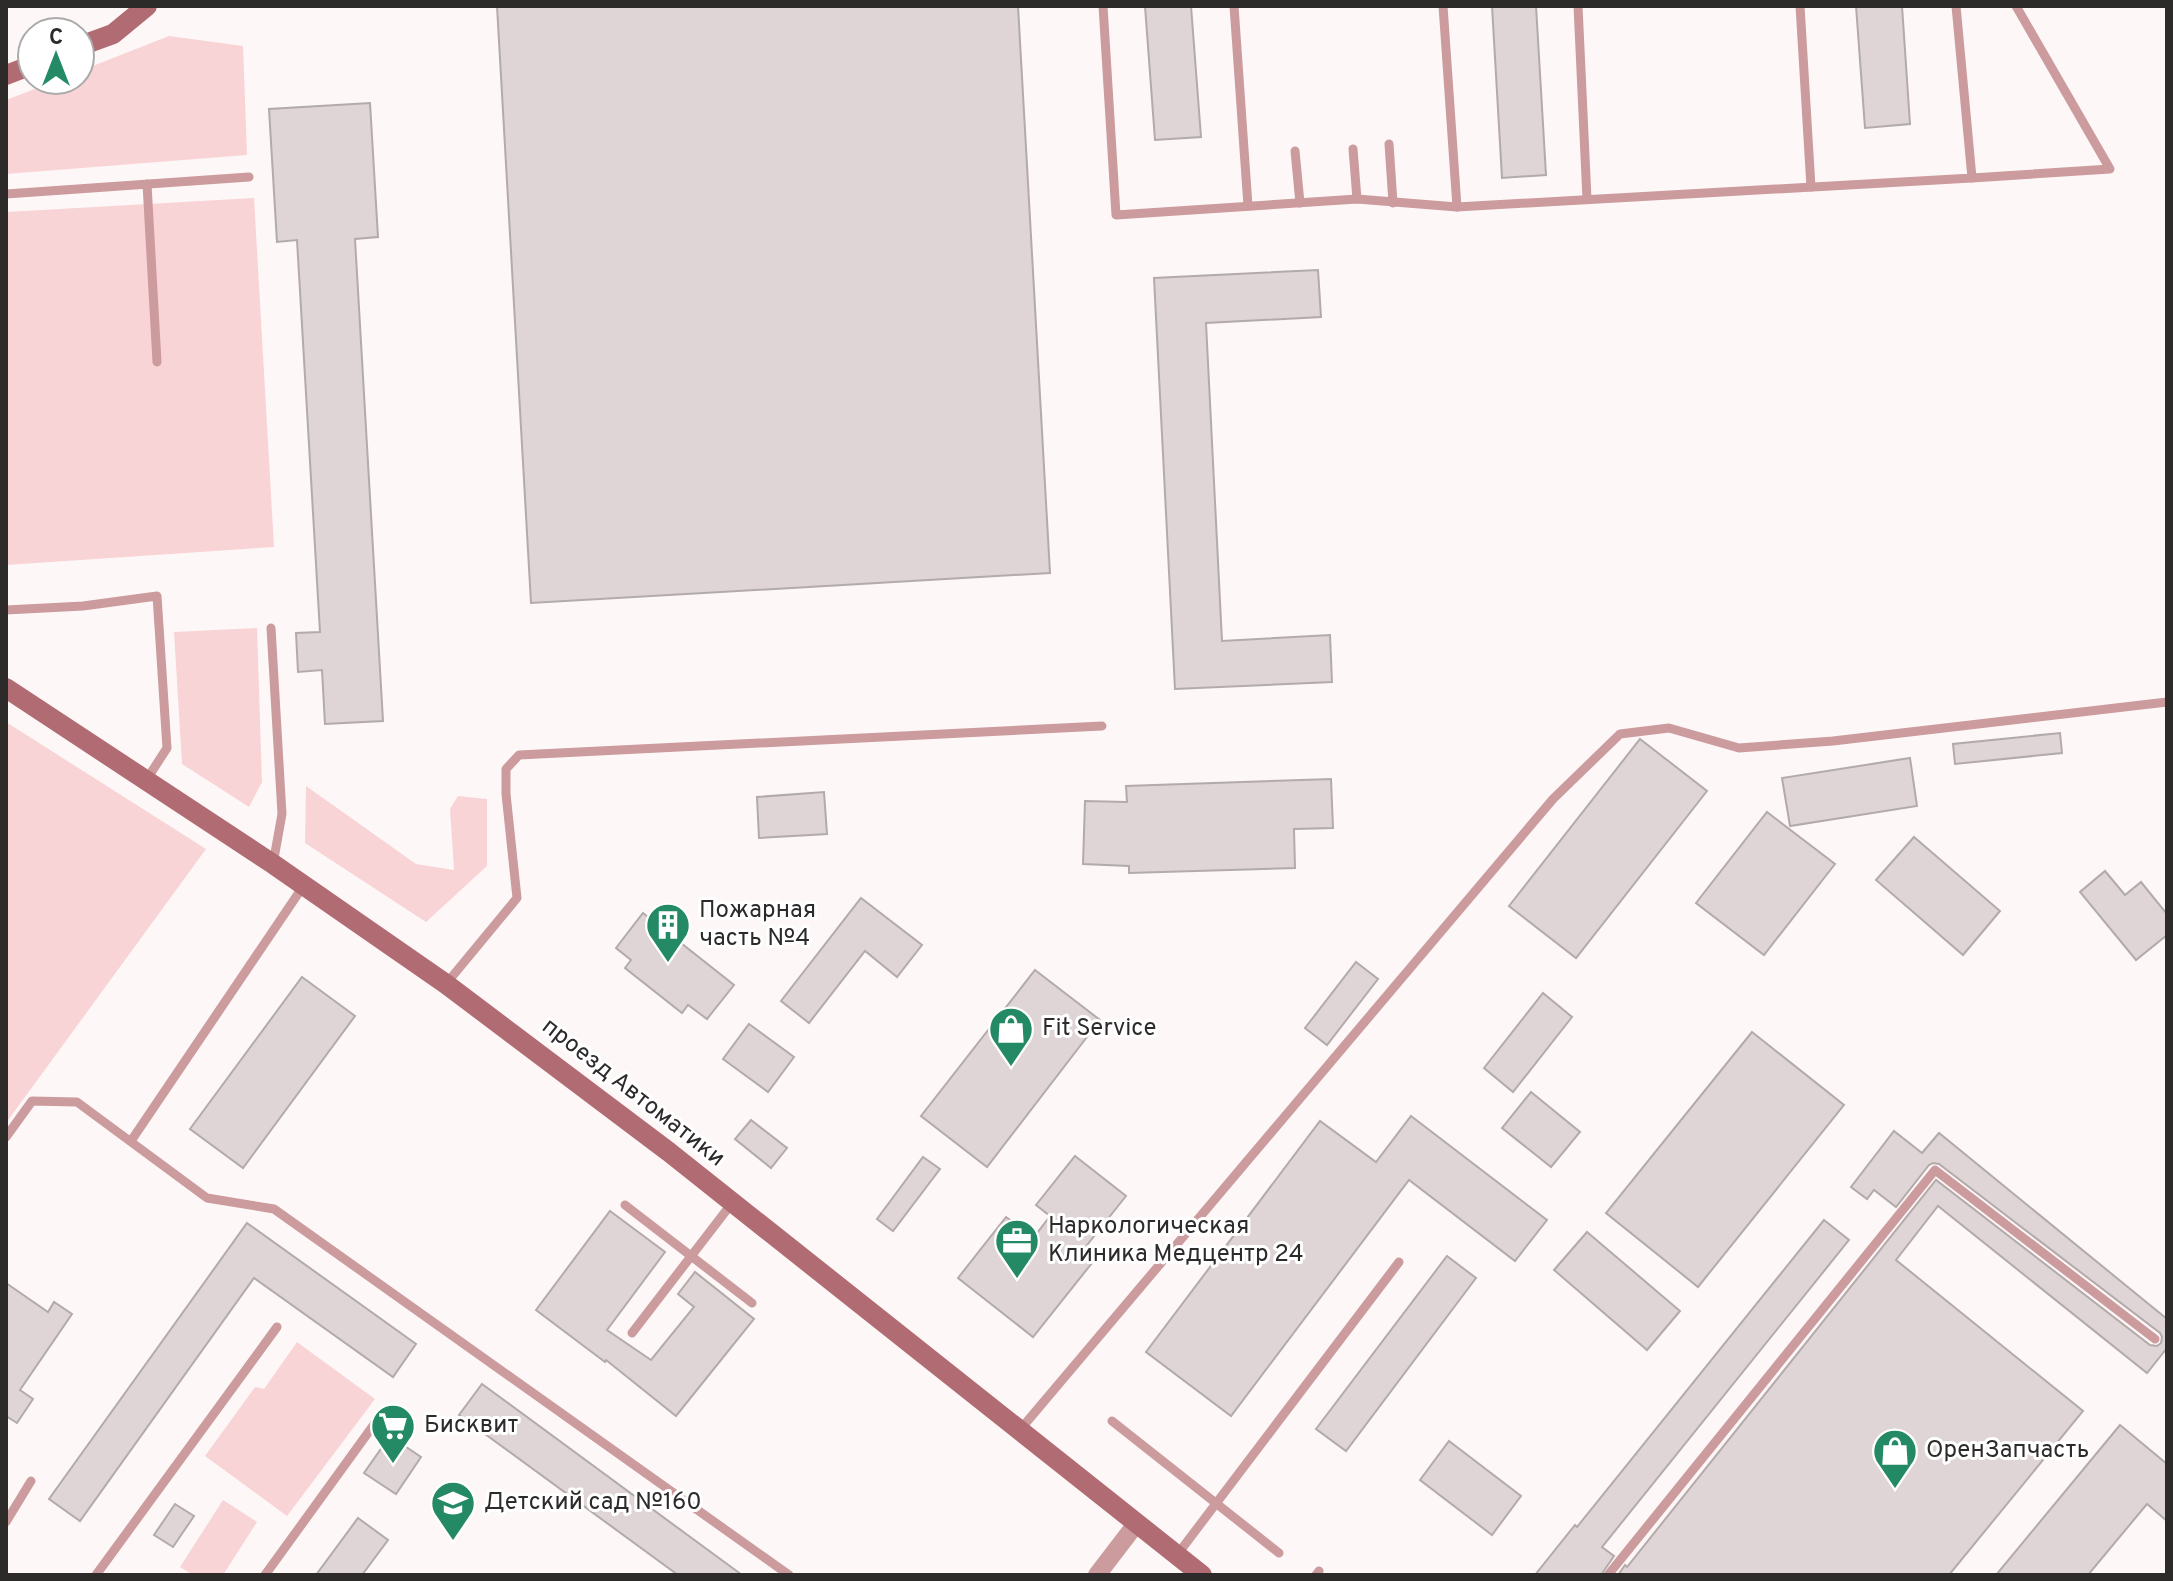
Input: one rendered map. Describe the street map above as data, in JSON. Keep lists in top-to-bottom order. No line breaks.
{"streets":{"main road":["проезд Автоматики"]},"places":{"building":["Пожарная часть №4"],"shop":["Fit Service","ОренЗапчасть"],"office":["Наркологическая Клиника Медцентр 24"],"supermarket":["Бисквит"],"school or university":["Детский сад №160"]},"north":"top"}
